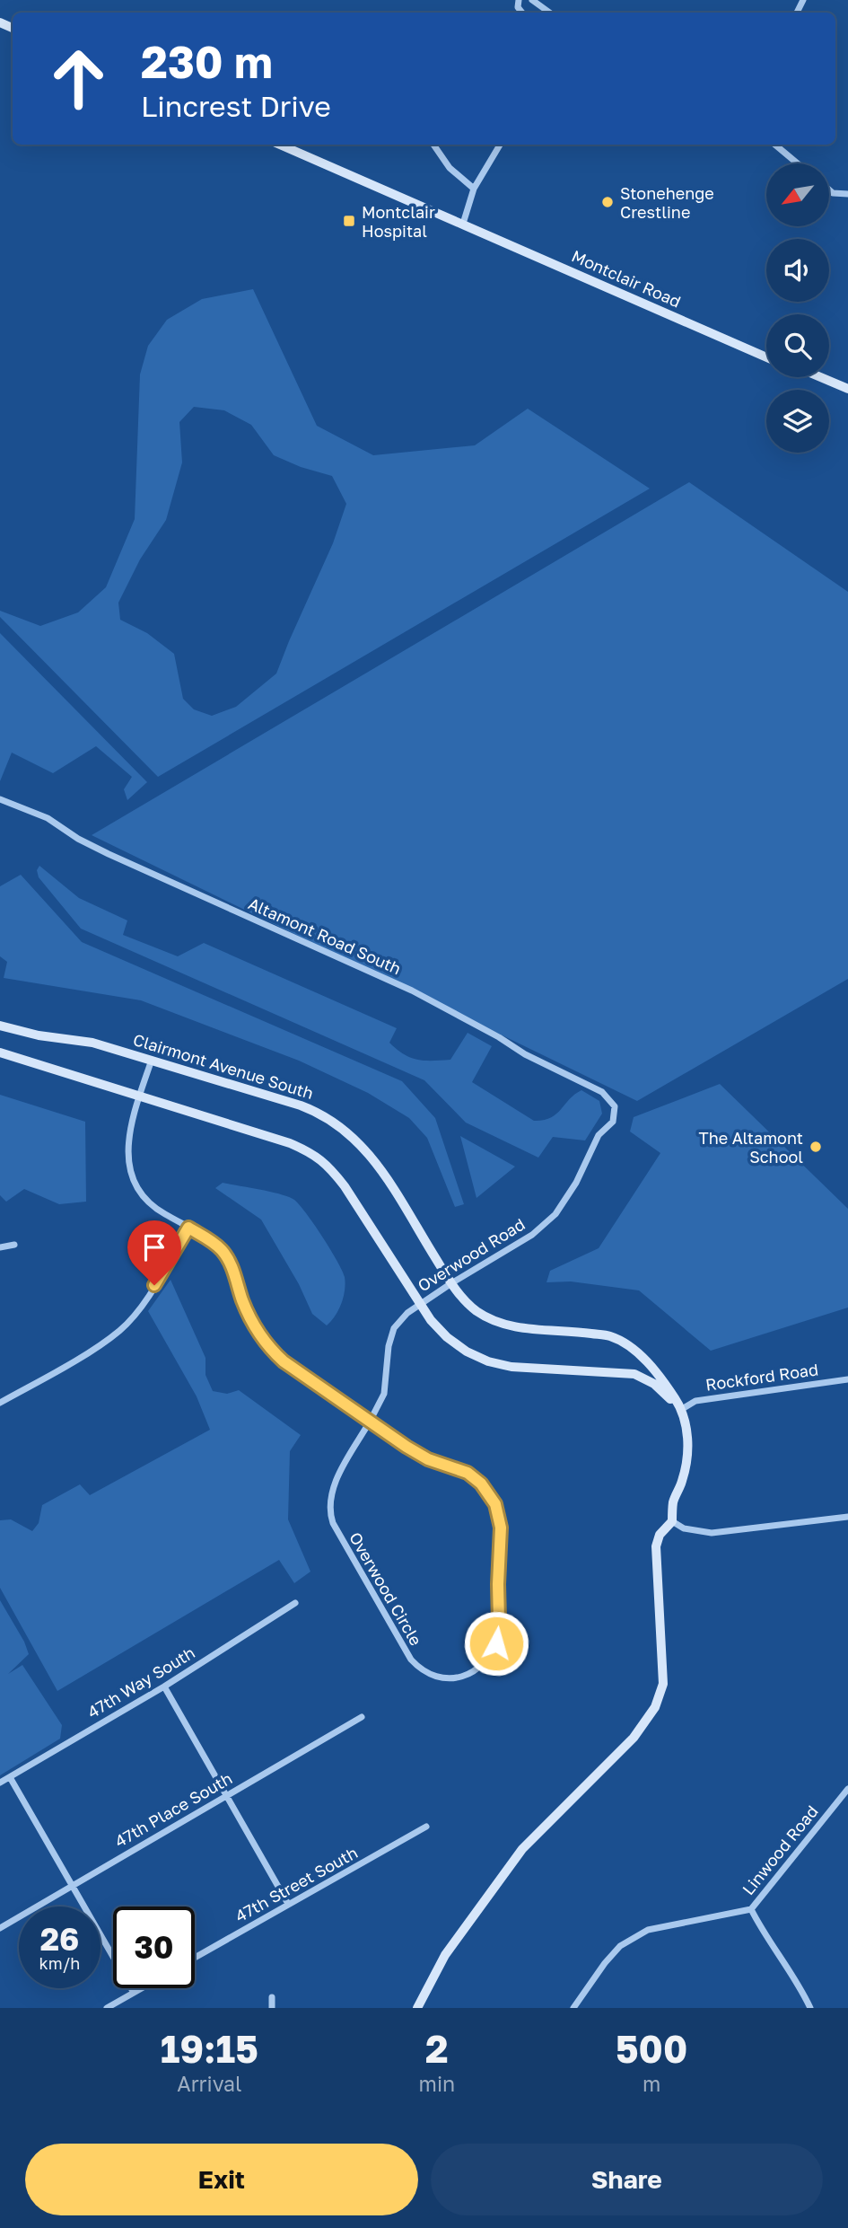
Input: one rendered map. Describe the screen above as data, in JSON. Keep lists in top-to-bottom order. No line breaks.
{"streets":{"street":["Montclair Road","Altamont Road South","Clairmont Avenue South","Overwood Road","Rockford Road","Overwood Circle","47th Way South","47th Place South","Linwood Road","47th Street South"]},"crossings":[["Altamont Road South","Overwood Road"],["Clairmont Avenue South","Overwood Road"],["Clairmont Avenue South","Rockford Road"],["Overwood Road","Overwood Circle"]],"places":{"other":["Stonehenge Crestline","The Altamont School"],"transit":["Montclair Hospital"]},"north":"bottom left","page":{"turn":["230 m","Lincrest Drive"],"speed":"26 km/h","limit":"30","eta":["19:15","Arrival","2","min","500","m"],"buttons":["Exit","Share"]}}
